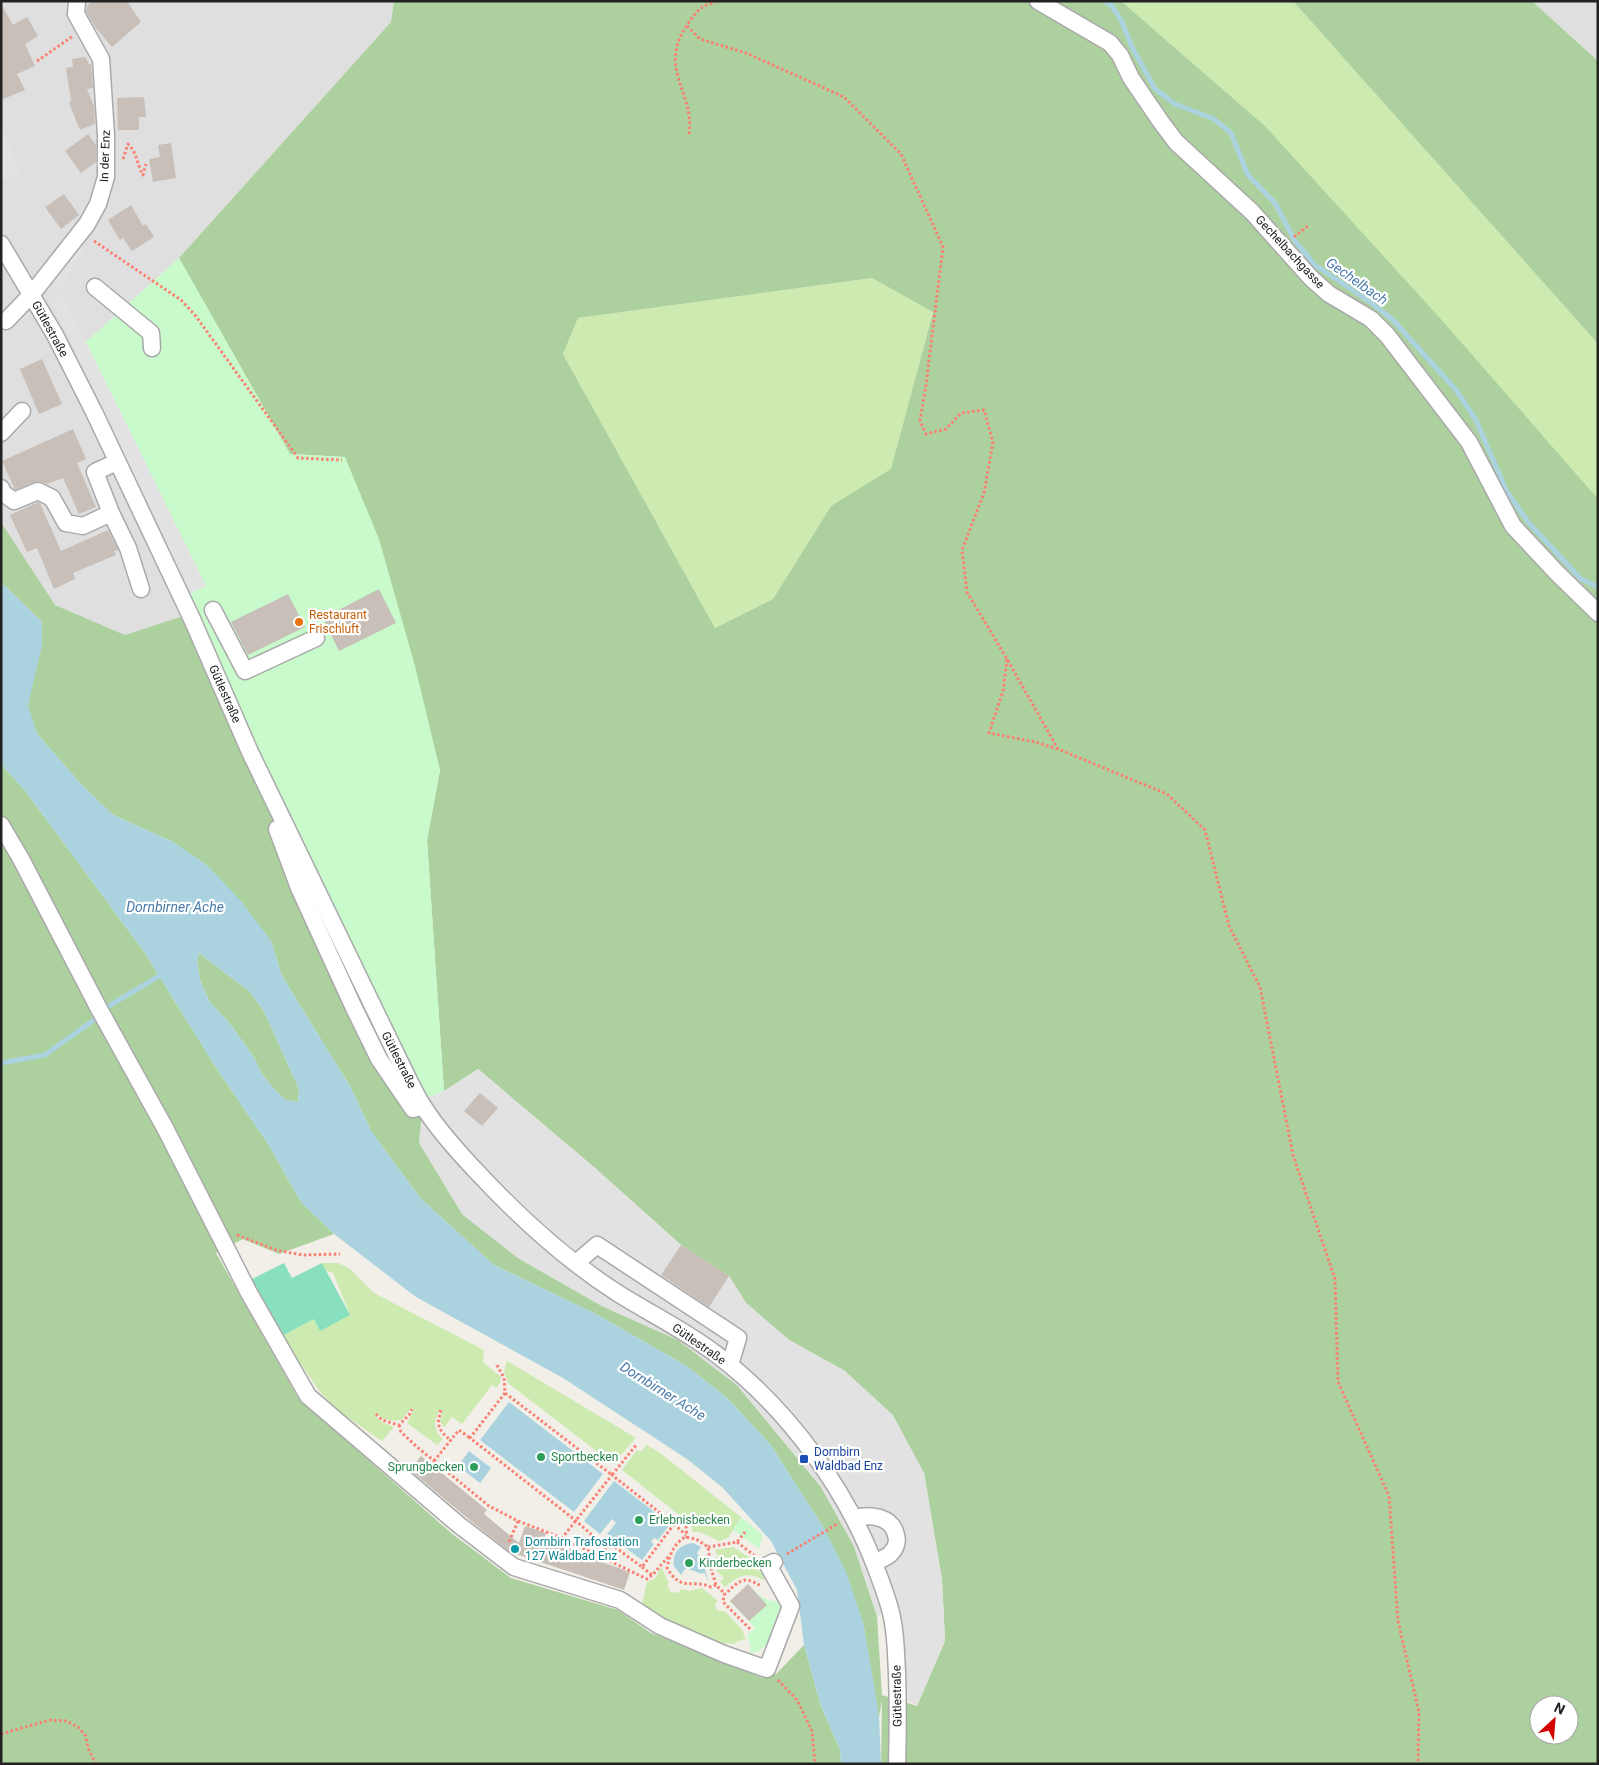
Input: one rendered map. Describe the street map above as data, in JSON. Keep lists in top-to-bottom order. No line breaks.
{"streets":{"street":["In der Enz","Gechelbachgasse","Gütlestraße"]},"crossings":[["In der Enz","Gütlestraße"]],"water":["Gechelbach","Dornbirner Ache"],"places":{"other":["Restaurant Frischluft","Sportbecken","Sprungbecken","Erlebnisbecken","Dornbirn Trafostation 127 Waldbad Enz","Kinderbecken"],"transit":["Dornbirn Waldbad Enz"]},"north":"top right"}
